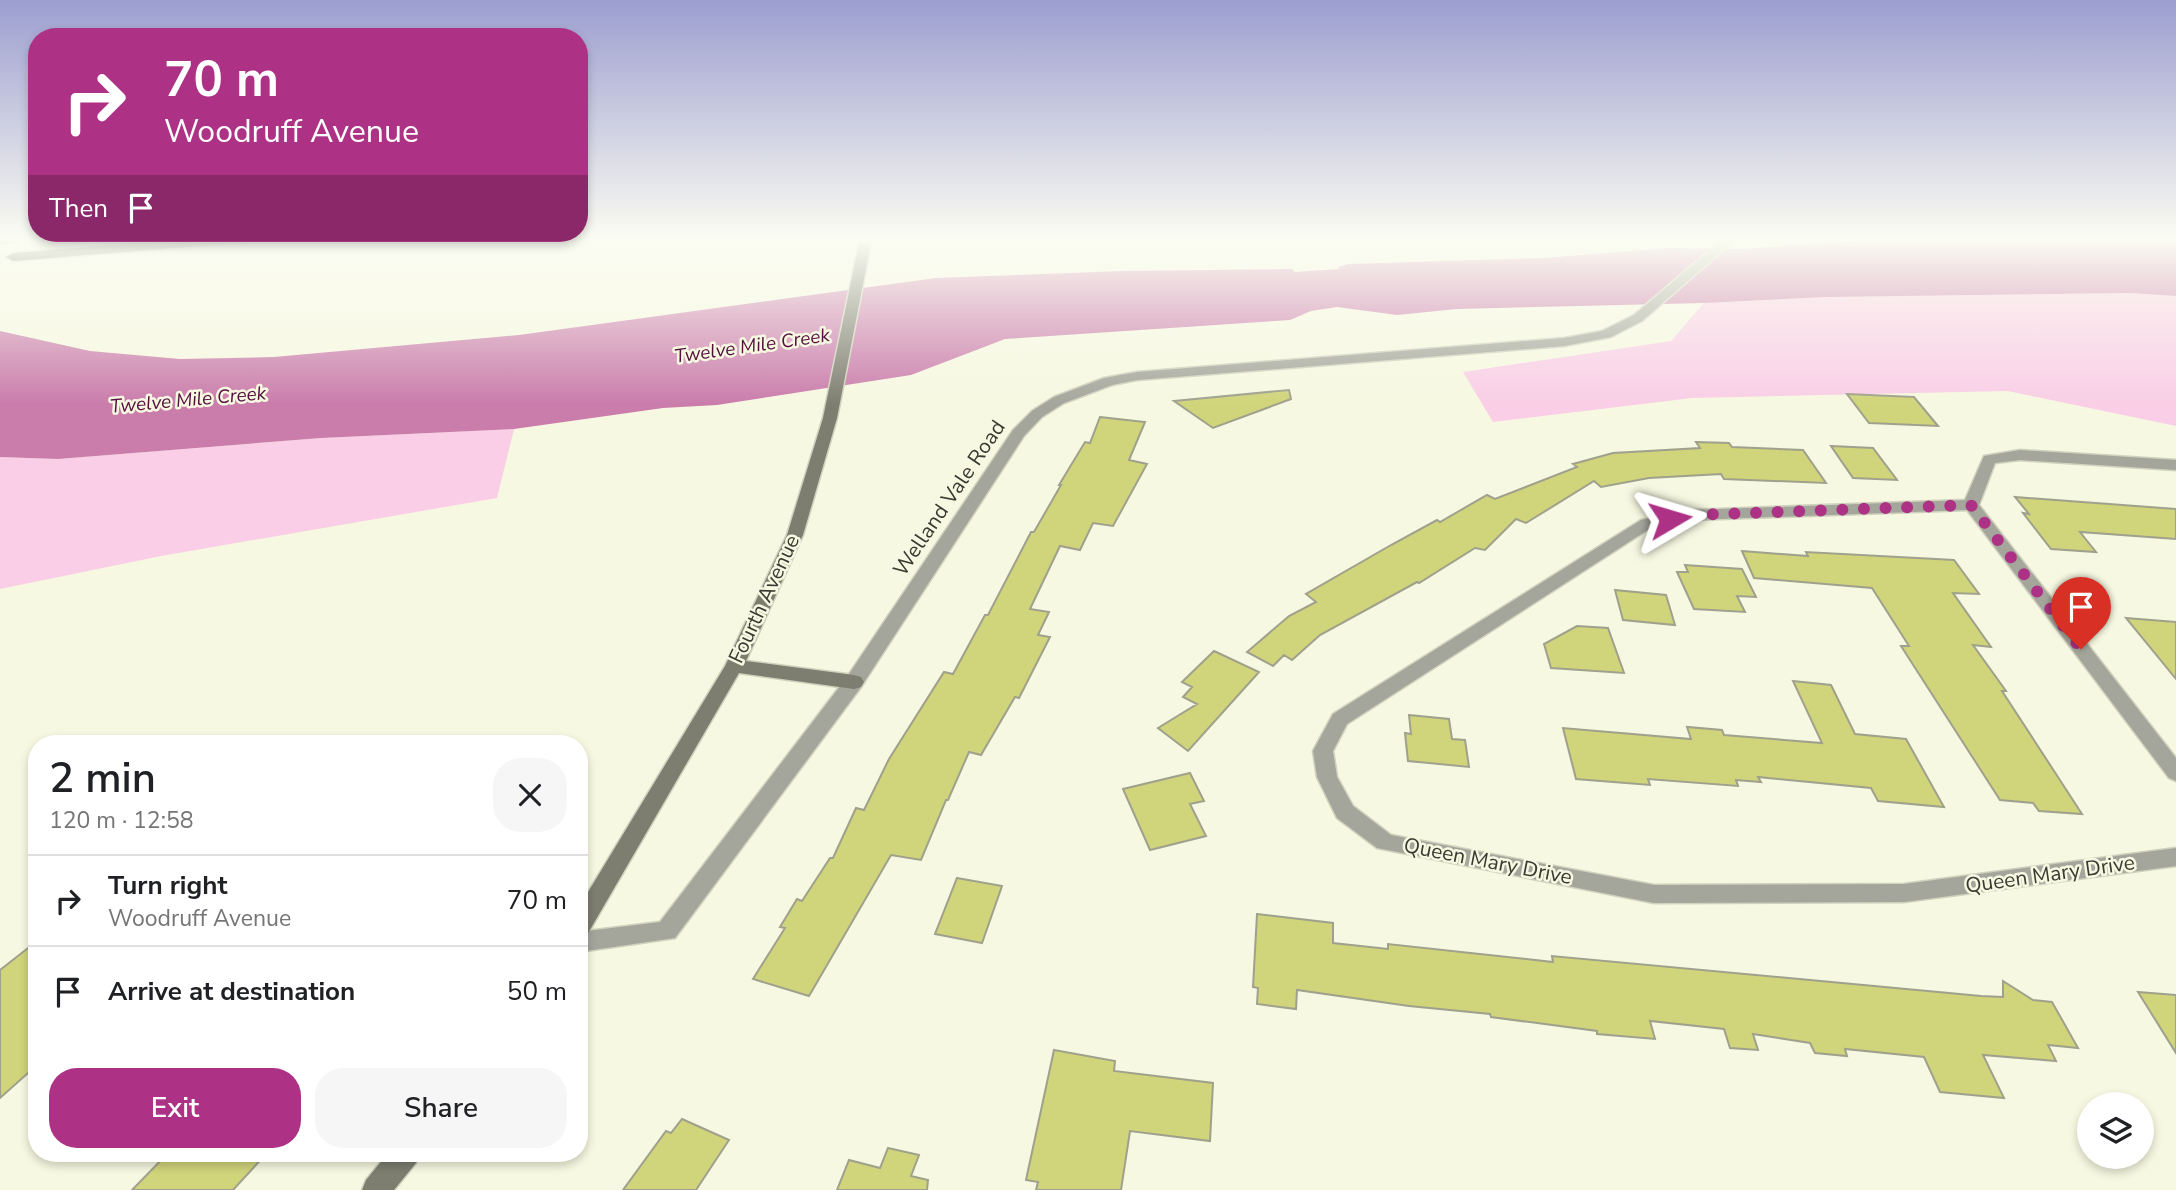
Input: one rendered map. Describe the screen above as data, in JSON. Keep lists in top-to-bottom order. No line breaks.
{"streets":{"main road":["Fourth Avenue"],"street":["Welland Vale Road","Queen Mary Drive"]},"water":["Twelve Mile Creek"],"page":{"turn":["70 m","Woodruff Avenue"],"then":"Then","heading":["2 min","120 m · 12:58"],"list":[{"name":"Turn right","note":"Woodruff Avenue","value":"70 m"},{"name":"Arrive at destination","value":"50 m"}],"buttons":["Exit","Share"]}}
